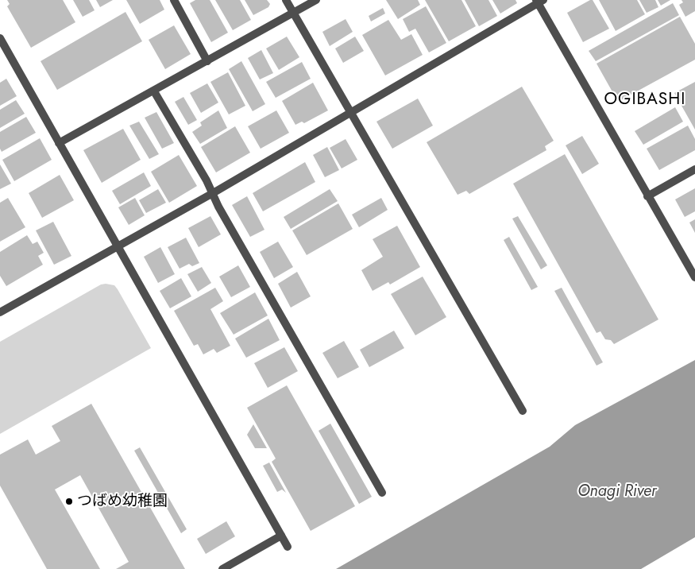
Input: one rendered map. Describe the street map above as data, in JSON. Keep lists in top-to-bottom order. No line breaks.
{"districts":["OGIBASHI"],"water":["Onagi River"],"places":["つばめ幼稚園"]}
